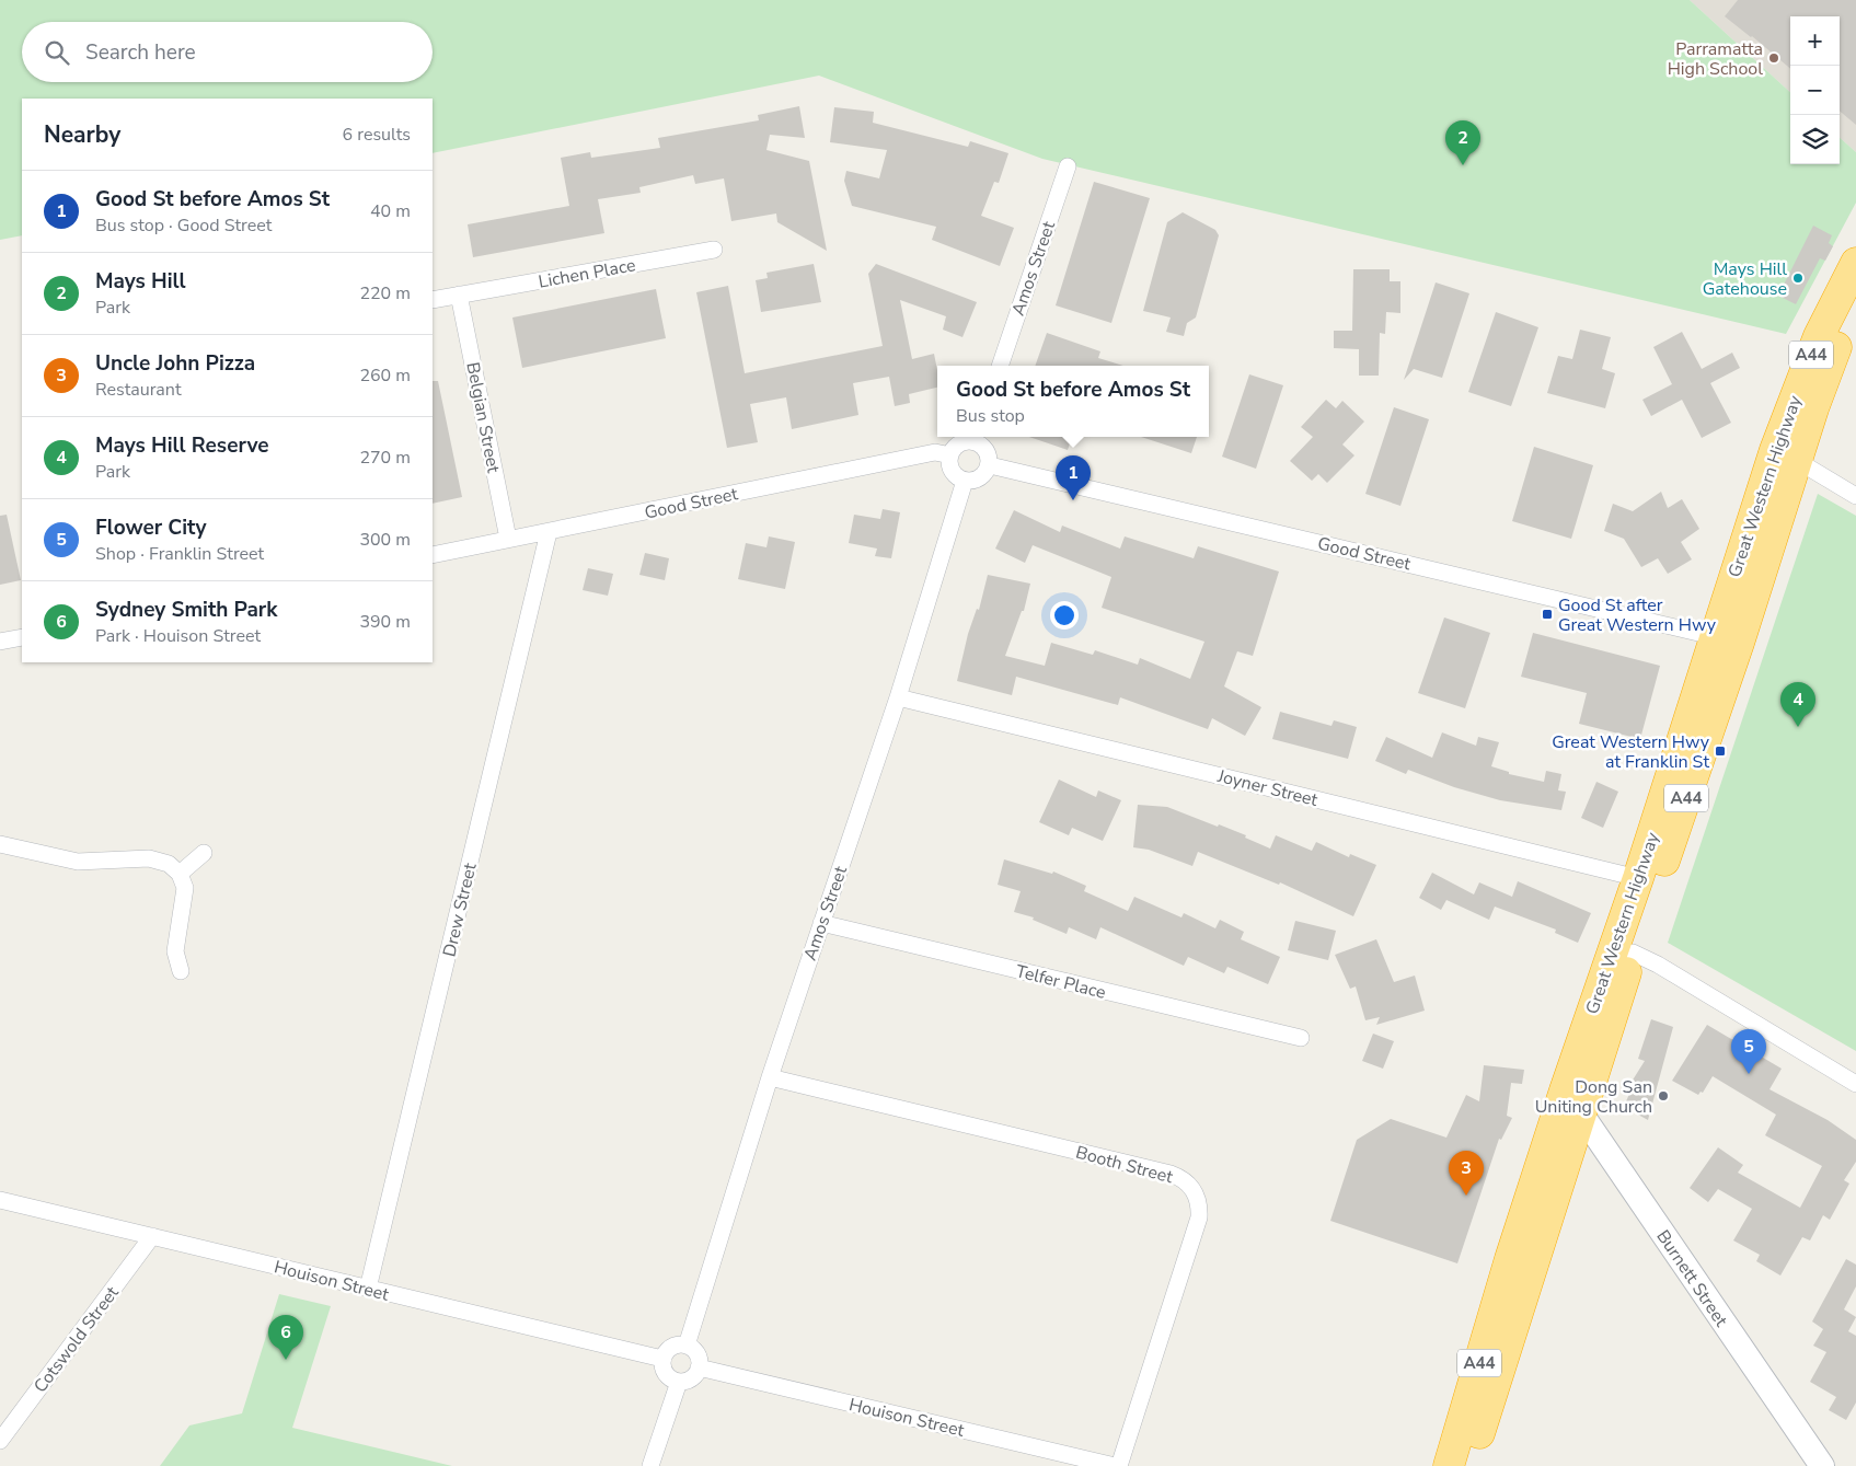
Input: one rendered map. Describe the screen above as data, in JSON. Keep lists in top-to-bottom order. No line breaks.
{"streets":{"highway":["A44","Great Western Highway"],"main road":["Burnett Street"],"street":["Amos Street","Lichen Place","Belgian Street","Good Street","Joyner Street","Drew Street","Telfer Place","Booth Street","Houison Street","Cotswold Street"]},"crossings":[["Amos Street","Good Street"],["Amos Street","Joyner Street"],["Amos Street","Telfer Place"],["Amos Street","Booth Street"],["Amos Street","Houison Street"],["Lichen Place","Belgian Street"],["Belgian Street","Good Street"],["Great Western Highway","Good Street"],["Great Western Highway","Joyner Street"],["Great Western Highway","Burnett Street"],["Good Street","Drew Street"],["Drew Street","Houison Street"],["Houison Street","Cotswold Street"]],"places":{"other":["Parramatta High School","Mays Hill Gatehouse","Dong San Uniting Church"],"transit":["Good St after Great Western Hwy","Great Western Hwy at Franklin St"]},"page":{"map_buttons":["+","−"],"search":"Search here","heading":["Nearby","6 results"],"pins":["2","1","4","5","3","6"],"list":[{"mark":"1","name":"Good St before Amos St","note":"Bus stop · Good Street","value":"40 m"},{"mark":"2","name":"Mays Hill","note":"Park","value":"220 m"},{"mark":"3","name":"Uncle John Pizza","note":"Restaurant","value":"260 m"},{"mark":"4","name":"Mays Hill Reserve","note":"Park","value":"270 m"},{"mark":"5","name":"Flower City","note":"Shop · Franklin Street","value":"300 m"},{"mark":"6","name":"Sydney Smith Park","note":"Park · Houison Street","value":"390 m"}],"popup":["Good St before Amos St","Bus stop"]}}
